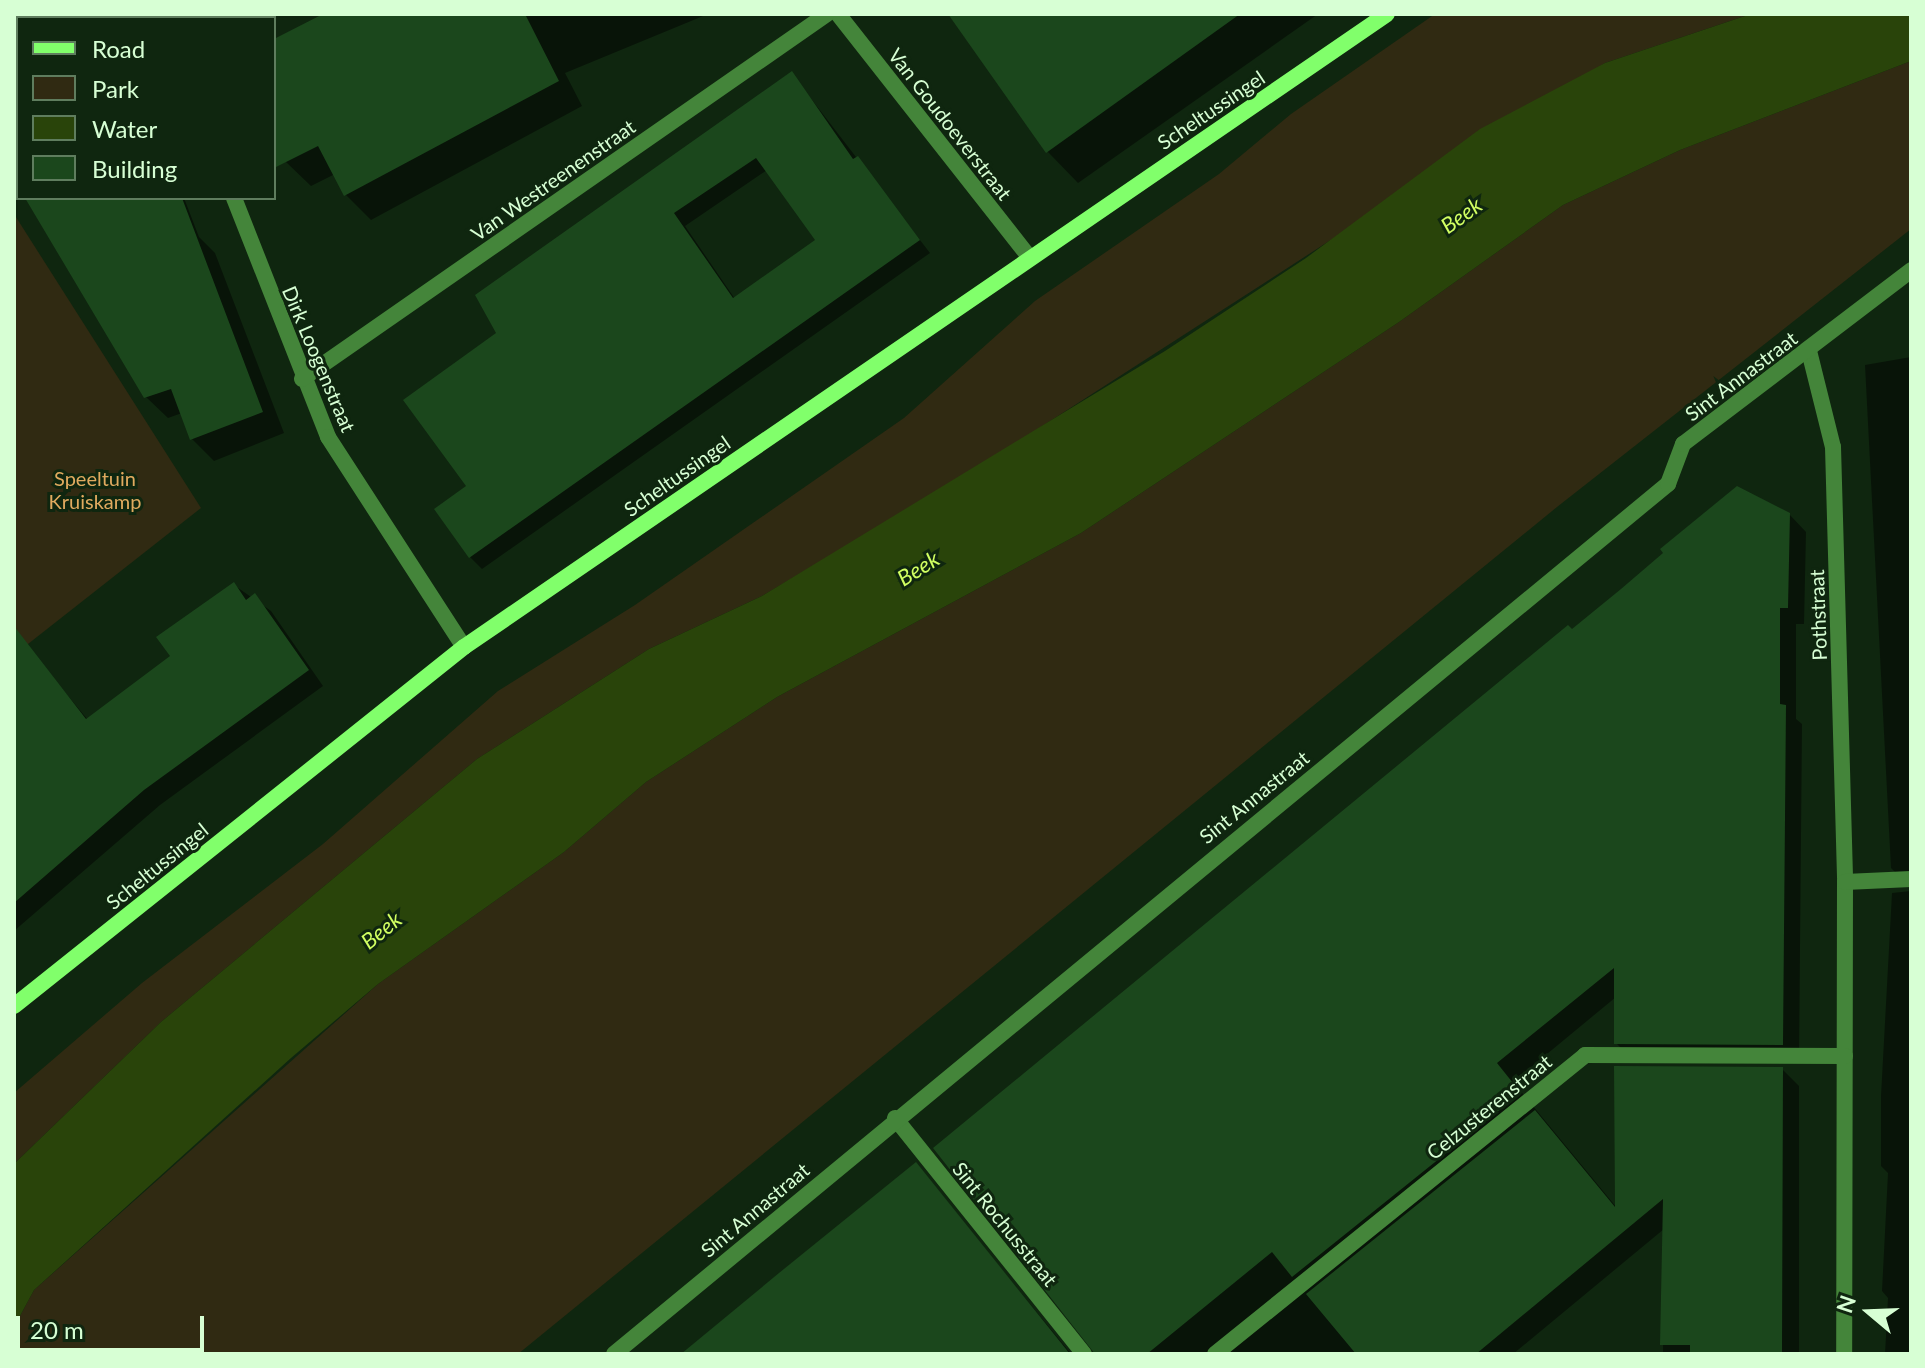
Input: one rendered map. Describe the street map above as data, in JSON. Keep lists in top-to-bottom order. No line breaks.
{"streets":{"street":["Scheltussingel","Van Goudoeverstraat","Van Westreenenstraat","Dirk Loogenstraat","Sint Annastraat","Pothstraat","Celzusterenstraat","Sint Rochusstraat"]},"crossings":[["Scheltussingel","Van Goudoeverstraat"],["Scheltussingel","Dirk Loogenstraat"],["Van Westreenenstraat","Dirk Loogenstraat"],["Sint Annastraat","Pothstraat"],["Sint Annastraat","Sint Rochusstraat"],["Pothstraat","Celzusterenstraat"]],"water":["Beek"],"parks":["Speeltuin Kruiskamp"],"legend":["Road","Park","Water","Building"],"scale_bar":"20 m","north":"left"}
